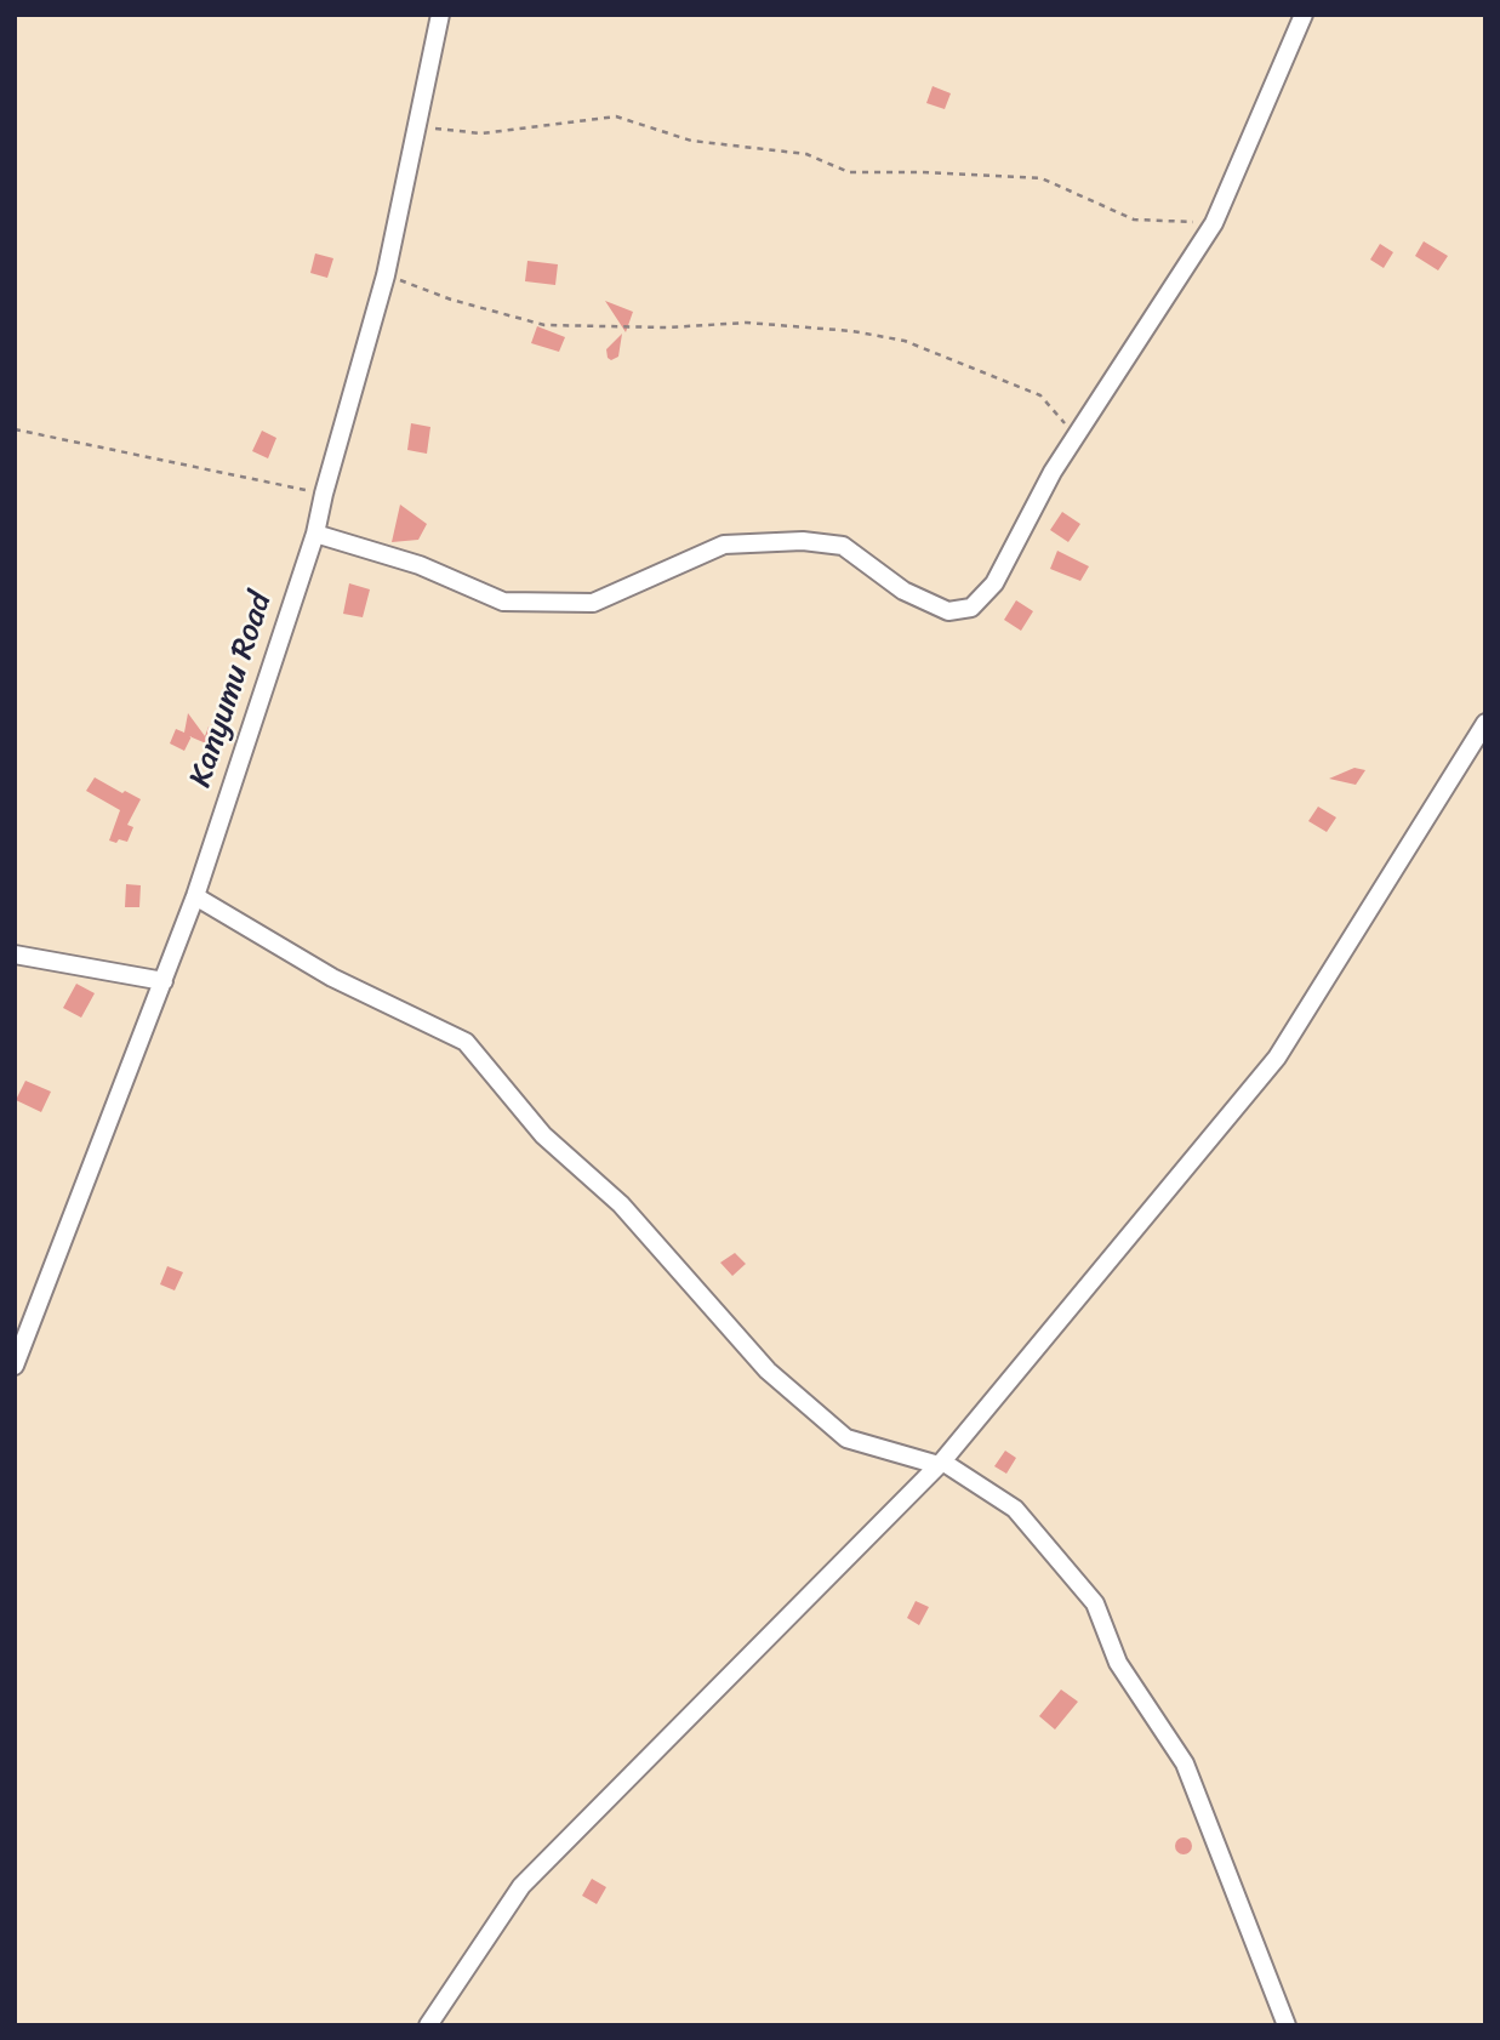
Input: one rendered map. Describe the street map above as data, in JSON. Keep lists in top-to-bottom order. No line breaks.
{"streets":{"street":["Kanyumu Road"]}}
